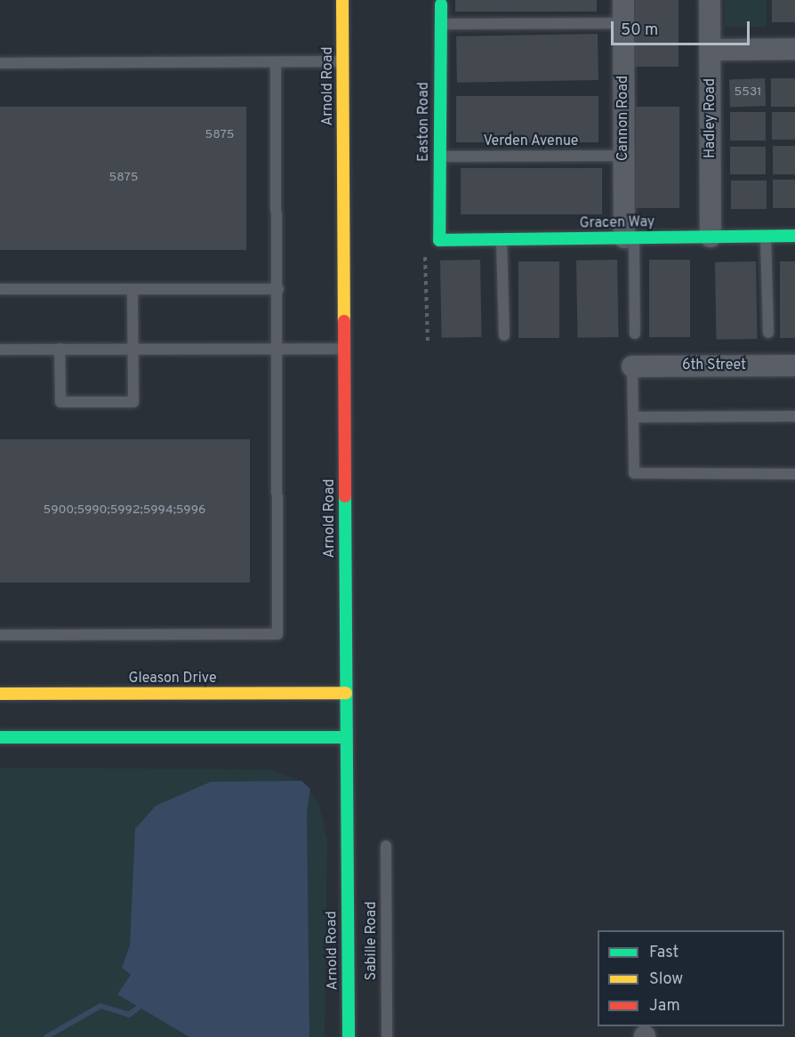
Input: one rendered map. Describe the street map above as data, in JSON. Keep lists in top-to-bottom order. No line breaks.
{"streets":{"street":["Arnold Road","Cannon Road","Hadley Road","Easton Road","Gracen Way","6th Street","Gleason Drive"],"lane":["Verden Avenue","Sabille Road"]},"crossings":[["Arnold Road","Gleason Drive"],["Cannon Road","Verden Avenue"],["Cannon Road","Gracen Way"],["Hadley Road","Gracen Way"],["Easton Road","Verden Avenue"],["Easton Road","Gracen Way"]],"house_numbers":["5531","5875","5875","5900;5990;5992;5994;5996"],"legend":["Fast","Slow","Jam"],"scale_bar":"50 m"}
